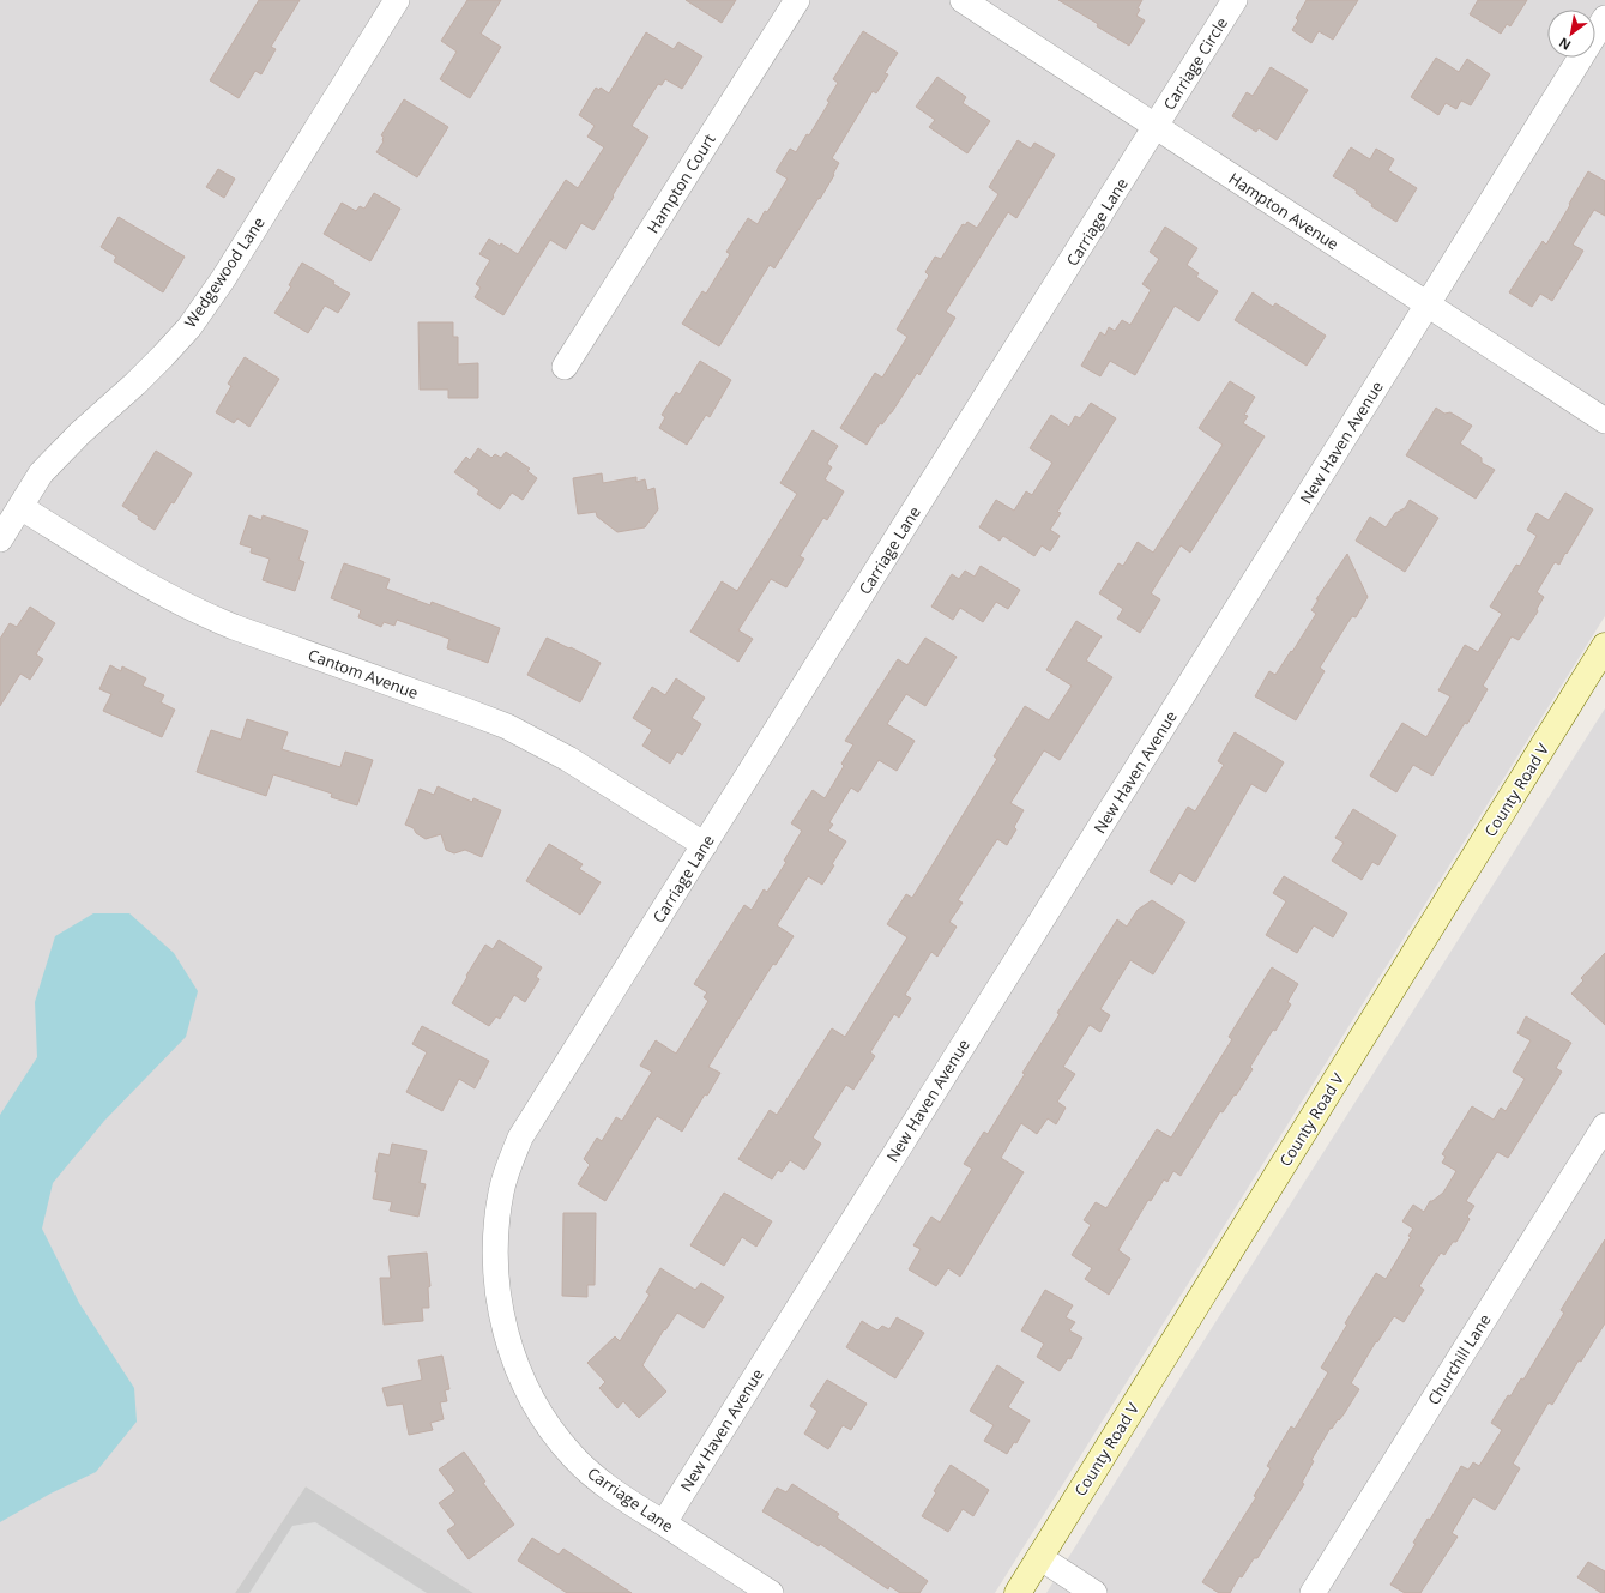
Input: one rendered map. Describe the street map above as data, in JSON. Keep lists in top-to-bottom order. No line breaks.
{"streets":{"main road":["County Road V"],"street":["Carriage Circle","Hampton Court","Hampton Avenue","Carriage Lane","Wedgewood Lane","New Haven Avenue","Cantom Avenue","Churchill Lane"]},"crossings":[["Carriage Circle","Hampton Avenue"],["Carriage Circle","Carriage Lane"],["Hampton Avenue","Carriage Lane"],["Hampton Avenue","New Haven Avenue"],["Carriage Lane","New Haven Avenue"],["Carriage Lane","Cantom Avenue"],["Wedgewood Lane","Cantom Avenue"]],"north":"bottom left"}
